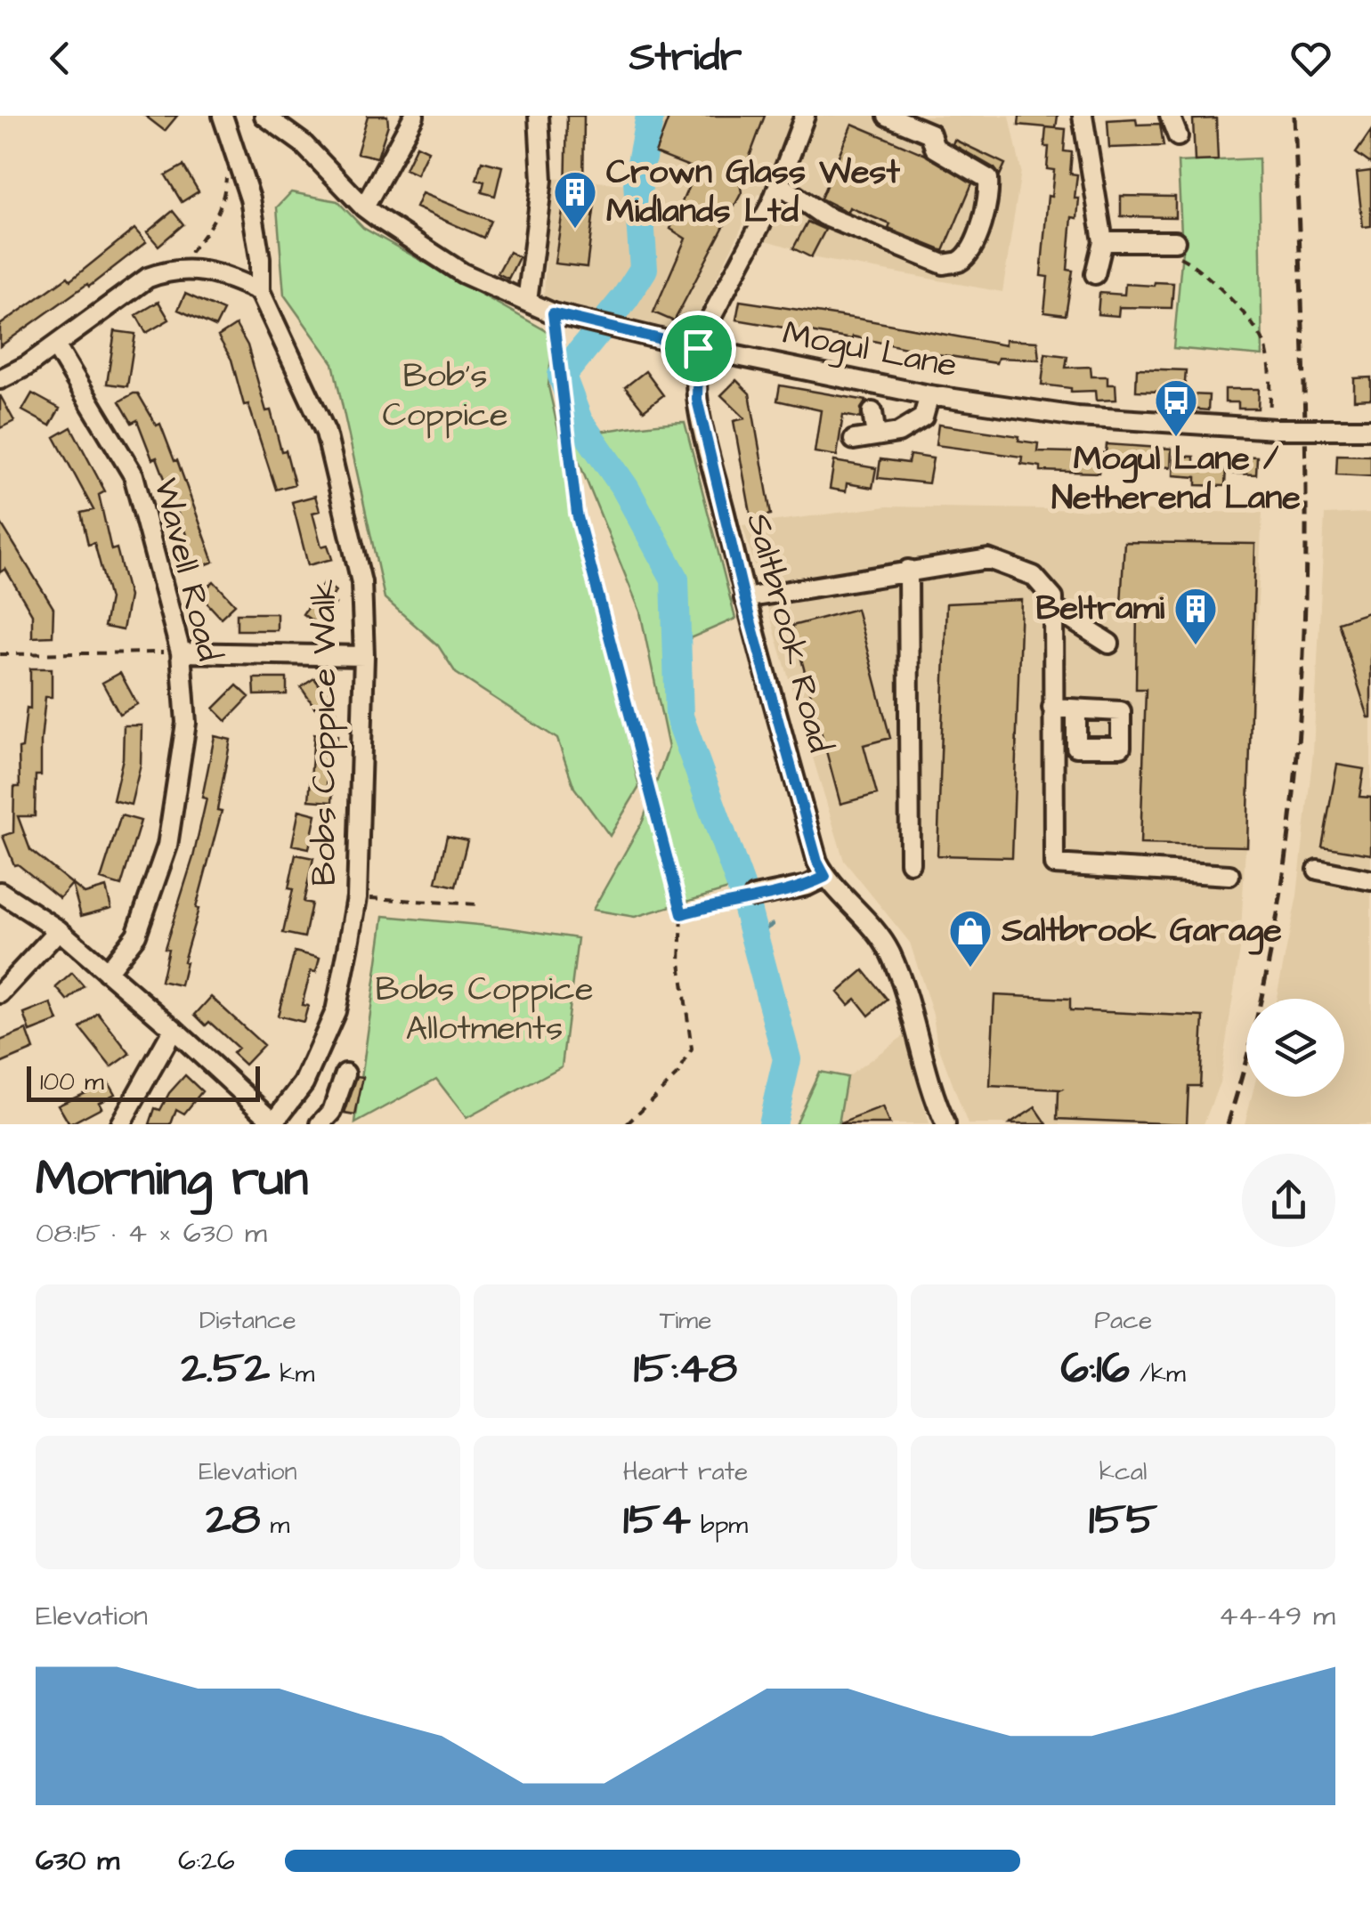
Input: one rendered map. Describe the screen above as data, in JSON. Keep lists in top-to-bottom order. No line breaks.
{"streets":{"street":["Mogul Lane","Wavell Road","Saltbrook Road","Bobs Coppice Walk"]},"crossings":[["Mogul Lane","Saltbrook Road"]],"parks":["Bob's Coppice","Bobs Coppice Allotments"],"places":{"building":["Crown Glass West Midlands Ltd","Beltrami"],"bus stop":["Mogul Lane / Netherend Lane"],"shop":["Saltbrook Garage"]},"scale_bar":"100 m","page":{"header":"Stridr","scale":"100 m","heading":["Morning run","08:15 · 4 × 630 m"],"stats":[["Distance","2.52 km"],["Time","15:48"],["Pace","6:16 /km"],["Elevation","28 m"],["Heart rate","154 bpm"],["kcal","155"]],"chart":["Elevation","44–49 m"],"list":[{"name":"630 m","note":"6:26"}]}}
